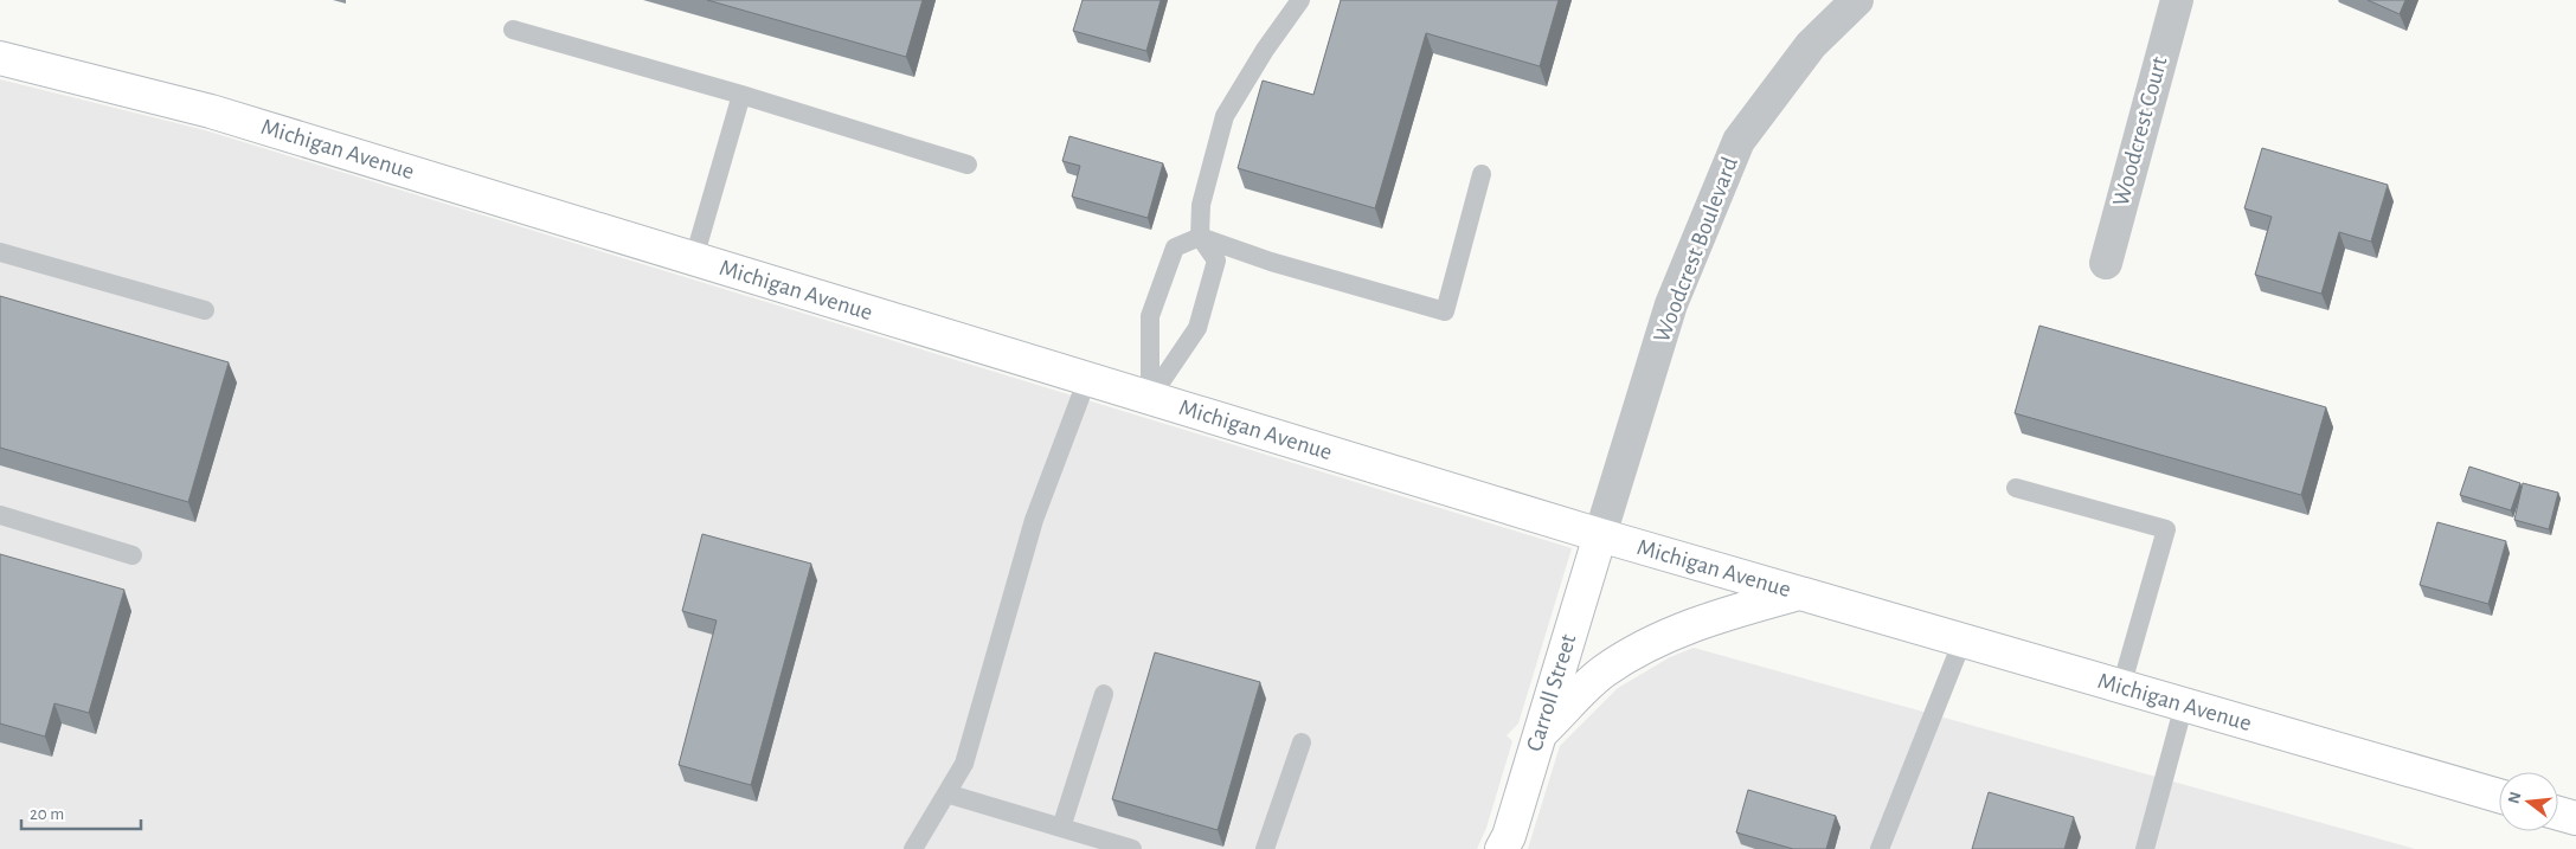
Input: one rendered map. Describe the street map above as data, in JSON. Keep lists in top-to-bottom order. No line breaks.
{"streets":{"main road":["Michigan Avenue","Carroll Street"],"street":["Woodcrest Court","Woodcrest Boulevard"]},"crossings":[["Michigan Avenue","Woodcrest Boulevard"],["Michigan Avenue","Carroll Street"],["Woodcrest Boulevard","Carroll Street"]],"scale_bar":"20 m","north":"left"}
